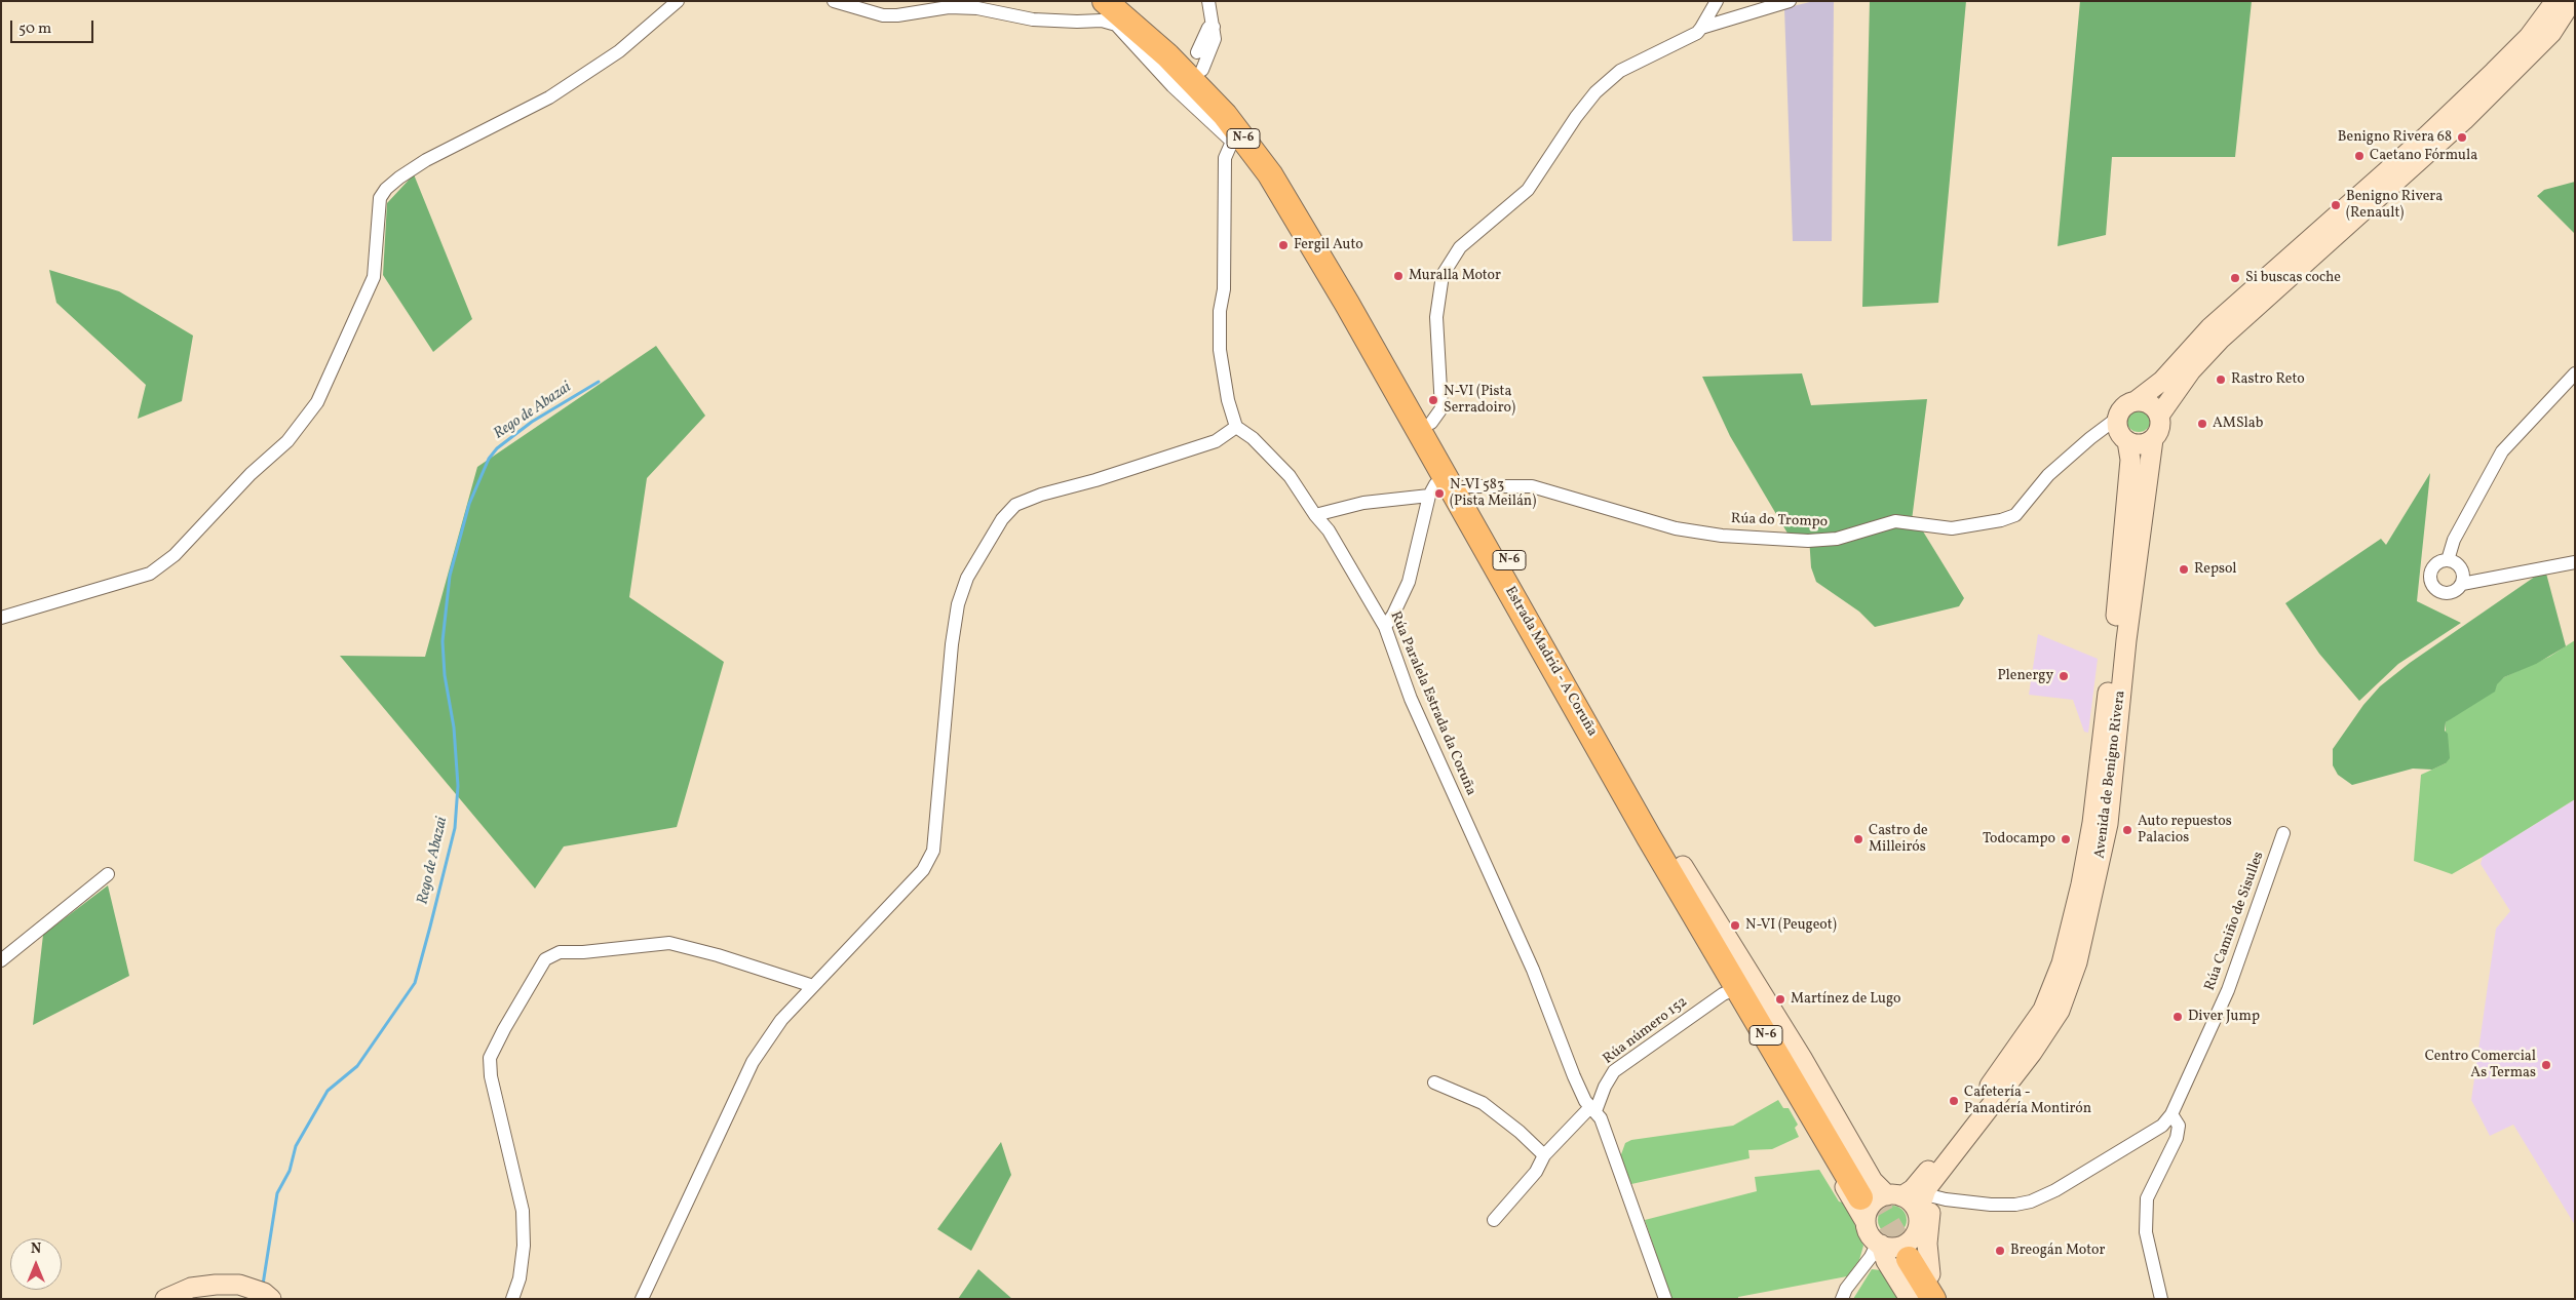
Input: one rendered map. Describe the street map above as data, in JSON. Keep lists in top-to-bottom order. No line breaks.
{"streets":{"highway":["N-6","Estrada Madrid - A Coruña"],"main road":["Avenida de Benigno Rivera"],"street":["Rúa do Trompo","Rúa Paralela Estrada da Coruña","Rúa Camiño de Sisulles","Rúa número 152"]},"crossings":[["Rúa do Trompo","Estrada Madrid - A Coruña"],["Rúa do Trompo","Rúa Paralela Estrada da Coruña"],["Rúa do Trompo","Avenida de Benigno Rivera"],["Estrada Madrid - A Coruña","Avenida de Benigno Rivera"],["Rúa Paralela Estrada da Coruña","Rúa número 152"]],"water":["Rego de Abazai"],"places":["Benigno Rivera 68","Caetano Fórmula","Benigno Rivera (Renault)","Fergil Auto","Muralla Motor","Si buscas coche","Rastro Reto","N-VI (Pista Serradoiro)","AMSlab","N-VI 583 (Pista Meilán)","Repsol","Plenergy","Auto repuestos Palacios","Castro de Milleirós","Todocampo","N-VI (Peugeot)","Martínez de Lugo","Diver Jump","Centro Comercial As Termas","Cafetería - Panadería Montirón","Breogán Motor"],"scale_bar":"50 m","north":"top"}
